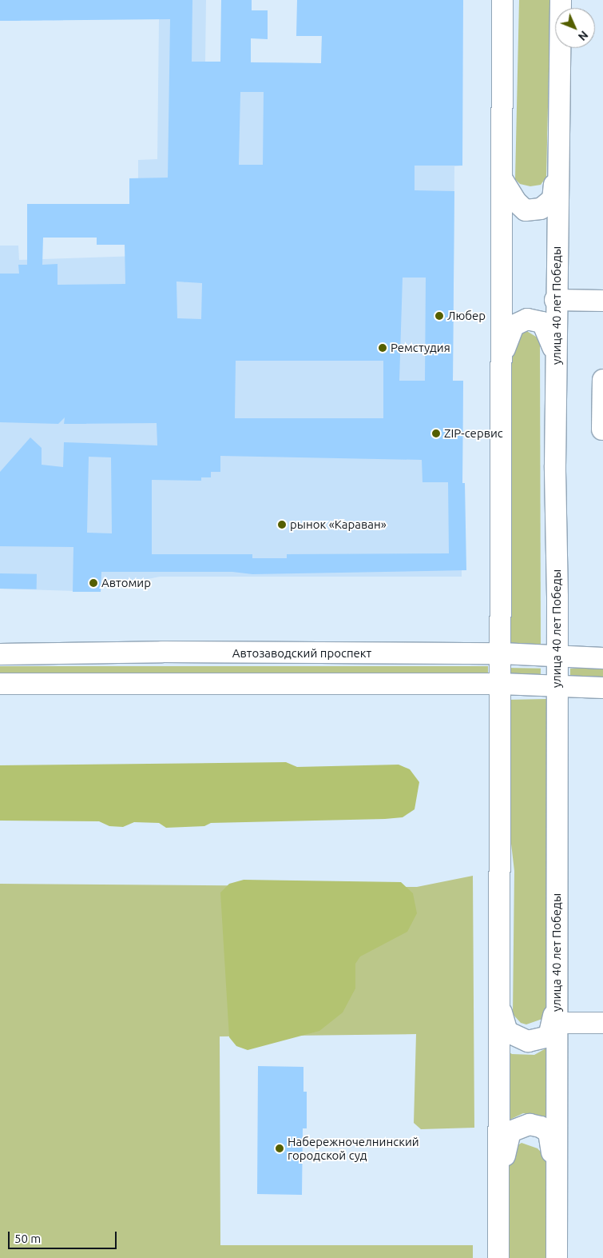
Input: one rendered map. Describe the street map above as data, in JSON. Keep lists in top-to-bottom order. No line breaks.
{"streets":{"street":["улица 40 лет Победы","Автозаводский проспект"]},"crossings":[["улица 40 лет Победы","Автозаводский проспект"]],"places":["Любер","Ремстудия","ZIP-сервис","рынок «Караван»","Автомир","Набережночелнинский городской суд"],"scale_bar":"50 m","north":"bottom right"}
